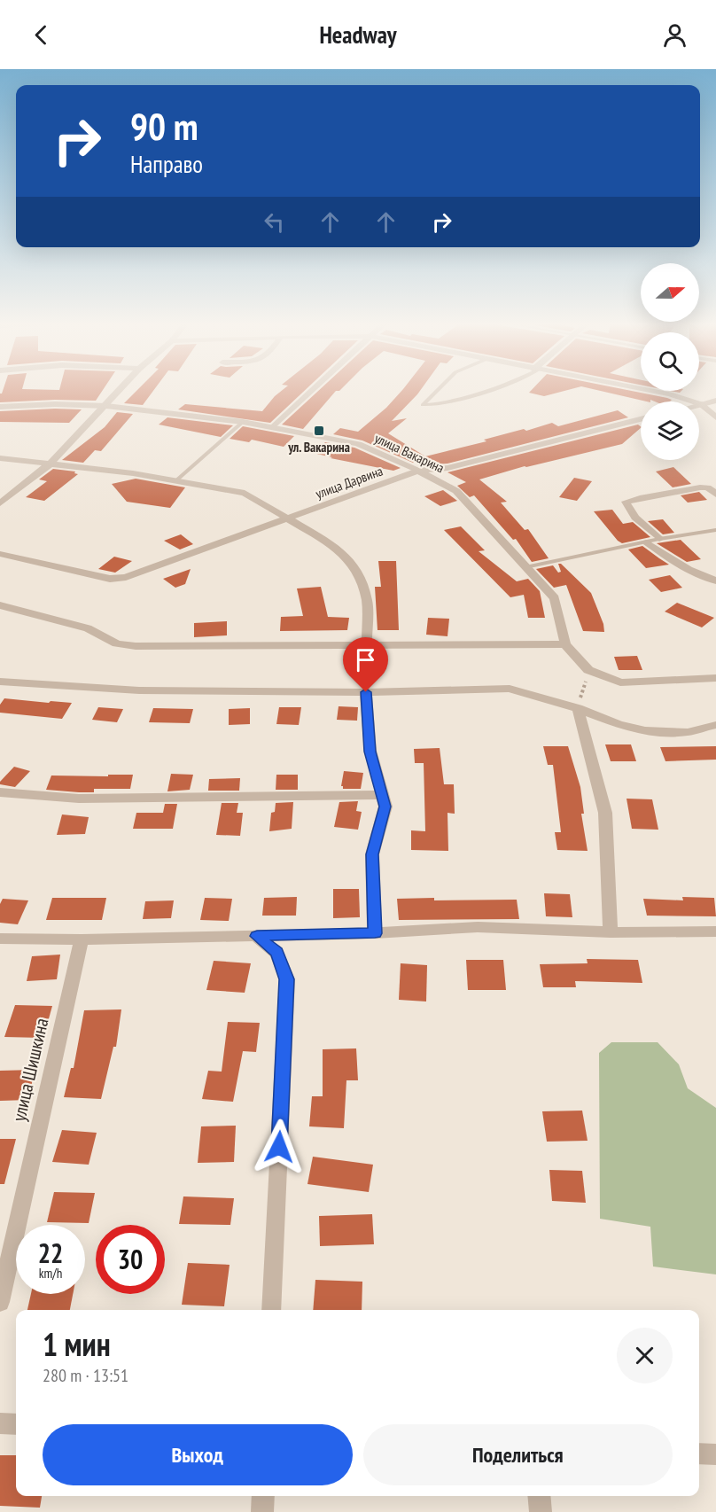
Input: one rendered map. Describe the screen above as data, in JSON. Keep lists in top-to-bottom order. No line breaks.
{"streets":{"street":["улица Вакарина","улица Дарвина","улица Шишкина"]},"crossings":[["улица Вакарина","улица Дарвина"]],"places":{"transit":["ул. Вакарина"]},"north":"right","page":{"header":"Headway","turn":["90 m","Направо"],"speed":"22 km/h","limit":"30","heading":["1 мин","280 m · 13:51"],"buttons":["Выход","Поделиться"]}}
